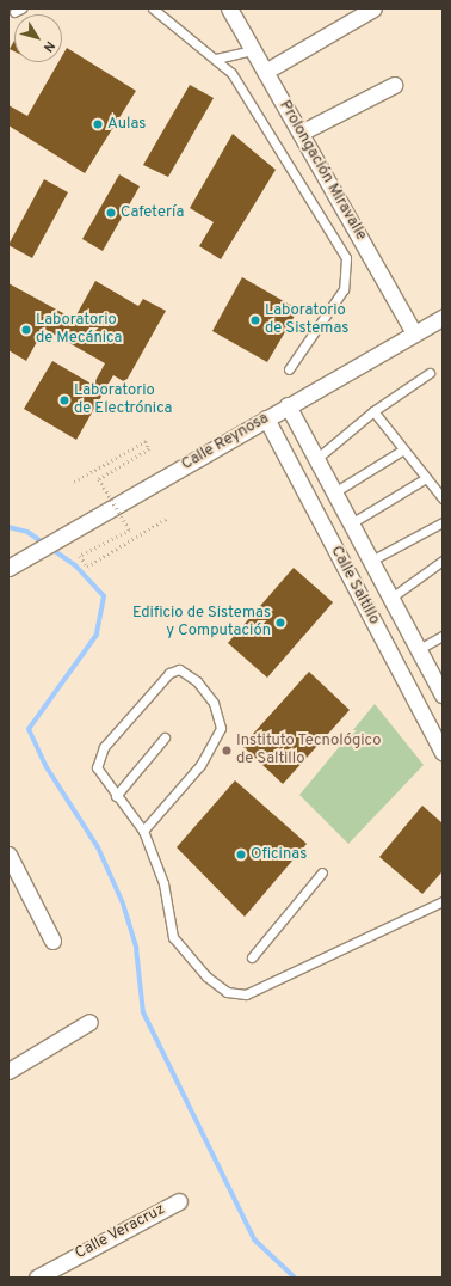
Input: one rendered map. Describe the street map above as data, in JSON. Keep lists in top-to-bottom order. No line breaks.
{"streets":{"street":["Prolongación Miravalle","Calle Reynosa","Calle Saltillo","Calle Veracruz"]},"crossings":[["Prolongación Miravalle","Calle Reynosa"],["Calle Reynosa","Calle Saltillo"]],"places":["Aulas","Cafetería","Laboratorio de Sistemas","Laboratorio de Mecánica","Laboratorio de Electrónica","Edificio de Sistemas y Computación","Instituto Tecnológico de Saltillo","Oficinas"],"north":"bottom right"}
